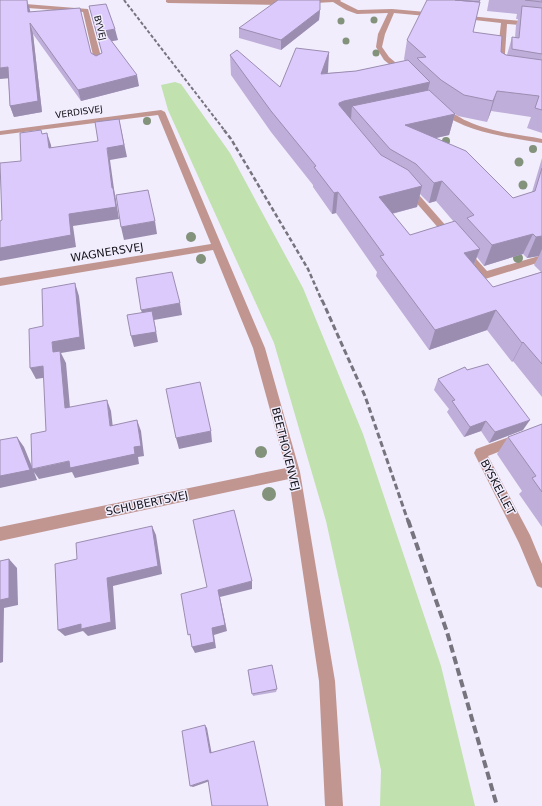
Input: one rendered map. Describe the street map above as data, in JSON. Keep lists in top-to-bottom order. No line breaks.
{"streets":{"street":["BYVEJ","VERDISVEJ","WAGNERSVEJ","BEETHOVENVEJ","BYSKELLET","SCHUBERTSVEJ"]},"crossings":[["VERDISVEJ","BEETHOVENVEJ"],["WAGNERSVEJ","BEETHOVENVEJ"],["BEETHOVENVEJ","SCHUBERTSVEJ"]]}
